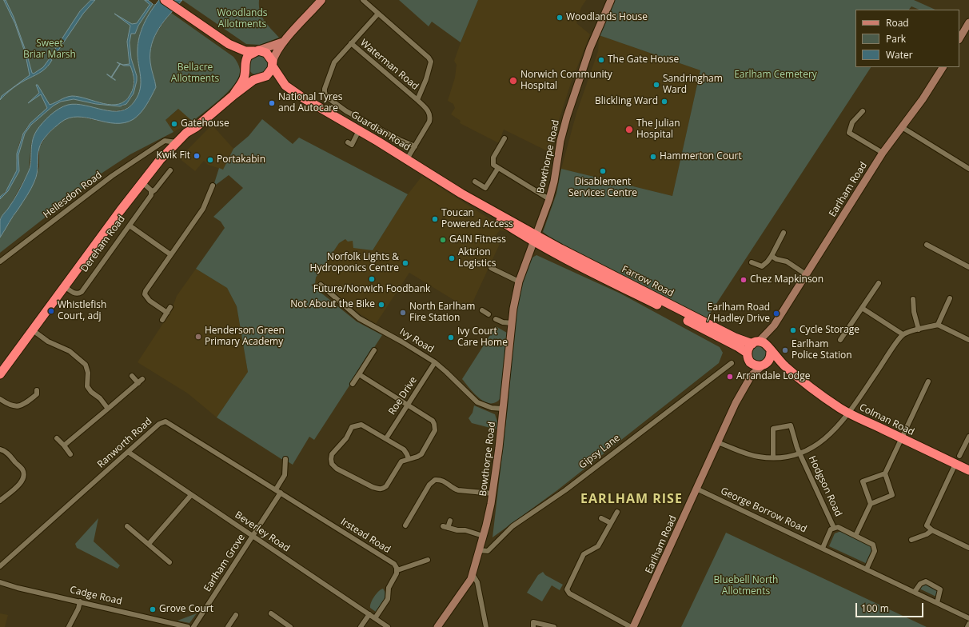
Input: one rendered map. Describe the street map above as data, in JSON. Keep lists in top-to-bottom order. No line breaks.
{"streets":{"highway":["Guardian Road","Dereham Road","Farrow Road","Colman Road"],"main road":["Bowthorpe Road","Earlham Road"],"street":["Waterman Road","Hellesdon Road","Ivy Road","Roe Drive","Ranworth Road","Gipsy Lane","Hodgson Road","George Borrow Road","Beverley Road","Irstead Road","Earlham Grove","Cadge Road"]},"crossings":[["Waterman Road","Guardian Road"],["Guardian Road","Bowthorpe Road"],["Guardian Road","Dereham Road"],["Guardian Road","Farrow Road"],["Bowthorpe Road","Farrow Road"],["Bowthorpe Road","Ivy Road"],["Bowthorpe Road","Gipsy Lane"],["Earlham Road","Farrow Road"],["Earlham Road","Colman Road"],["Earlham Road","George Borrow Road"],["Hellesdon Road","Dereham Road"],["Farrow Road","Colman Road"],["Ivy Road","Roe Drive"],["Ranworth Road","Beverley Road"],["Ranworth Road","Irstead Road"],["Beverley Road","Earlham Grove"],["Irstead Road","Earlham Grove"]],"districts":["EARLHAM RISE"],"parks":["Woodlands Allotments","Sweet Briar Marsh","Bellacre Allotments","Earlham Cemetery","Bluebell North Allotments"],"places":["Woodlands House","The Gate House","Norwich Community Hospital","Sandringham Ward","Blickling Ward","National Tyres and Autocare","Gatehouse","The Julian Hospital","Kwik Fit","Hammerton Court","Portakabin","Disablement Services Centre","Toucan Powered Access","GAIN Fitness","Aktrion Logistics","Norfolk Lights & Hydroponics Centre","Future/Norwich Foodbank","Chez Mapkinson","Not About the Bike","Whistlefish Court, adj","North Earlham Fire Station","Earlham Road / Hadley Drive","Cycle Storage","Henderson Green Primary Academy","Ivy Court Care Home","Earlham Police Station","Arrandale Lodge","Grove Court"],"legend":["Road","Park","Water"],"scale_bar":"100 m"}
